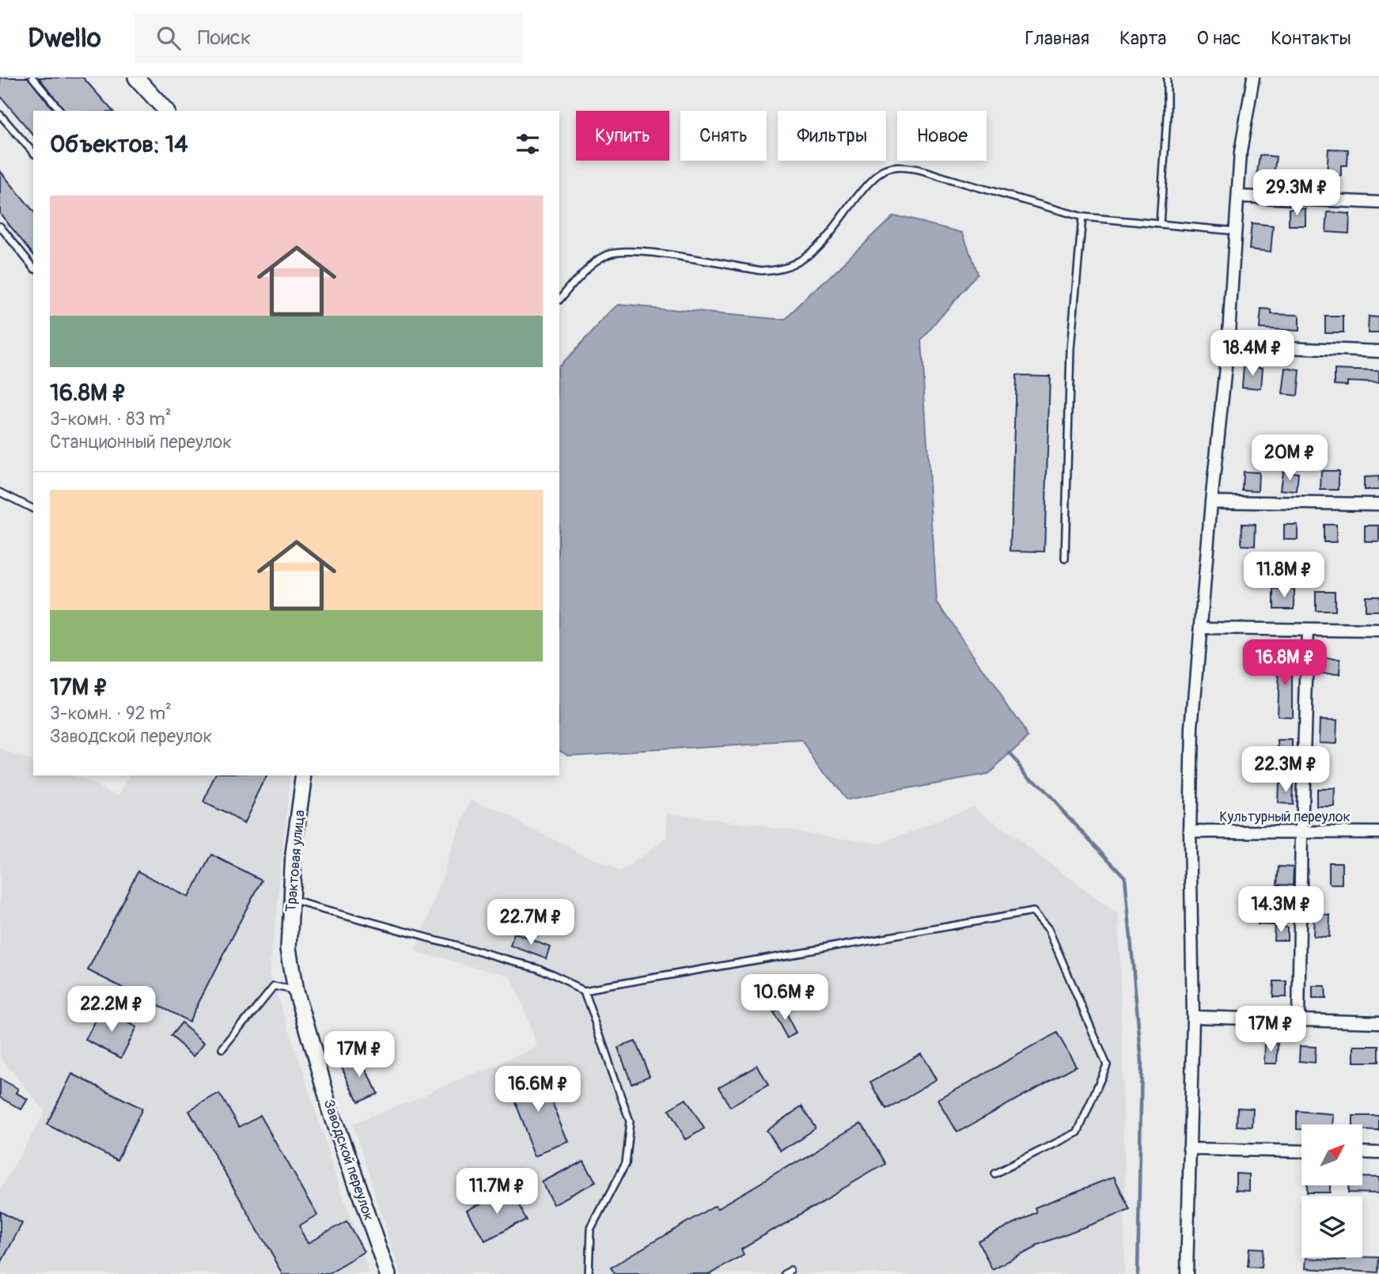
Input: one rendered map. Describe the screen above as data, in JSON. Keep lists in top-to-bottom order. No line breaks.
{"streets":{"street":["Культурный переулок","Трактовая улица","Заводской переулок"]},"crossings":[["Трактовая улица","Заводской переулок"]],"north":"top right","page":{"header":"Dwello","search":"Поиск","nav":["Главная","Карта","О нас","Контакты"],"chip":["Купить","Снять","Фильтры","Новое"],"heading":"Объектов: 14","price":["29.3M ₽","18.4M ₽","20M ₽","11.8M ₽","16.8M ₽","22.3M ₽","14.3M ₽","22.7M ₽","10.6M ₽","22.2M ₽","17M ₽","17M ₽","16.6M ₽","11.7M ₽"],"list":[{"name":"16.8M ₽","note":"3-комн. · 83 m² · Станционный переулок"},{"name":"17M ₽","note":"3-комн. · 92 m² · Заводской переулок"}]}}
